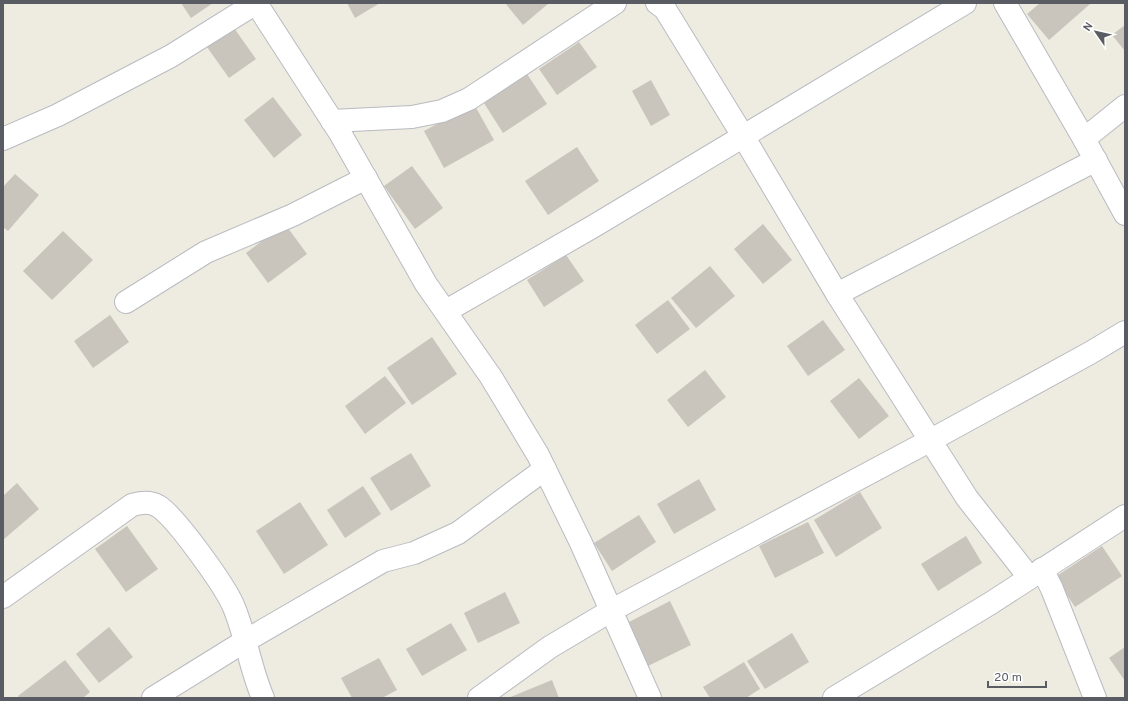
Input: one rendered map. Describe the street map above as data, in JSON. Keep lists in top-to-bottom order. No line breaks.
{"scale_bar":"20 m","north":"top left"}
